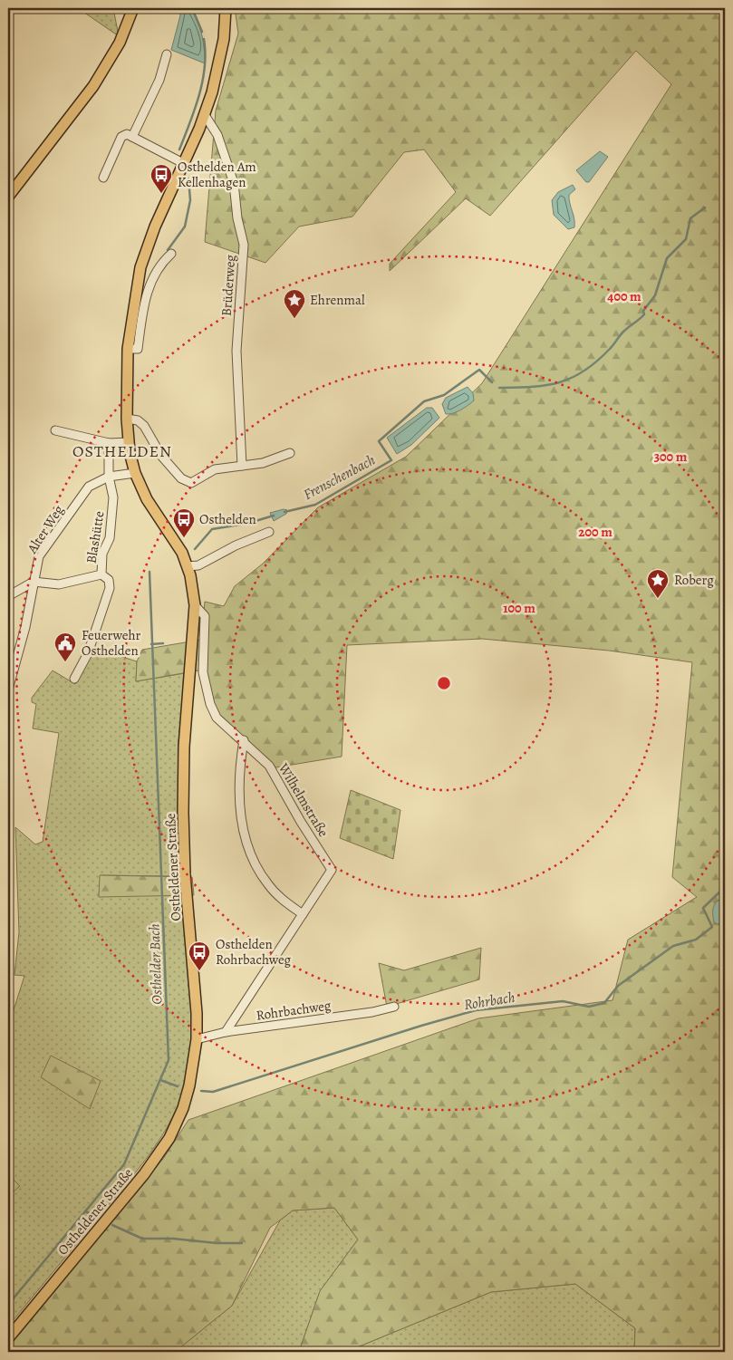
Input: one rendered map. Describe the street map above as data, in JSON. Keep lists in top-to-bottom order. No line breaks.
{"streets":{"main road":["Ostheldener Straße"],"street":["Brüderweg","Alter Weg","Blashütte","Wilhelmstraße","Rohrbachweg"]},"crossings":[["Brüderweg","Ostheldener Straße"],["Alter Weg","Blashütte"],["Alter Weg","Ostheldener Straße"],["Wilhelmstraße","Ostheldener Straße"],["Ostheldener Straße","Rohrbachweg"]],"districts":["OSTHELDEN"],"water":["Frenschenbach","Osthelder Bach","Rohrbach"],"places":{"bus stop":["Osthelden Am Kellenhagen","Osthelden","Osthelden Rohrbachweg"],"place":["Ehrenmal","Roberg"],"public building":["Feuerwehr Osthelden"]},"rings":["400 m","300 m","200 m","100 m"]}
